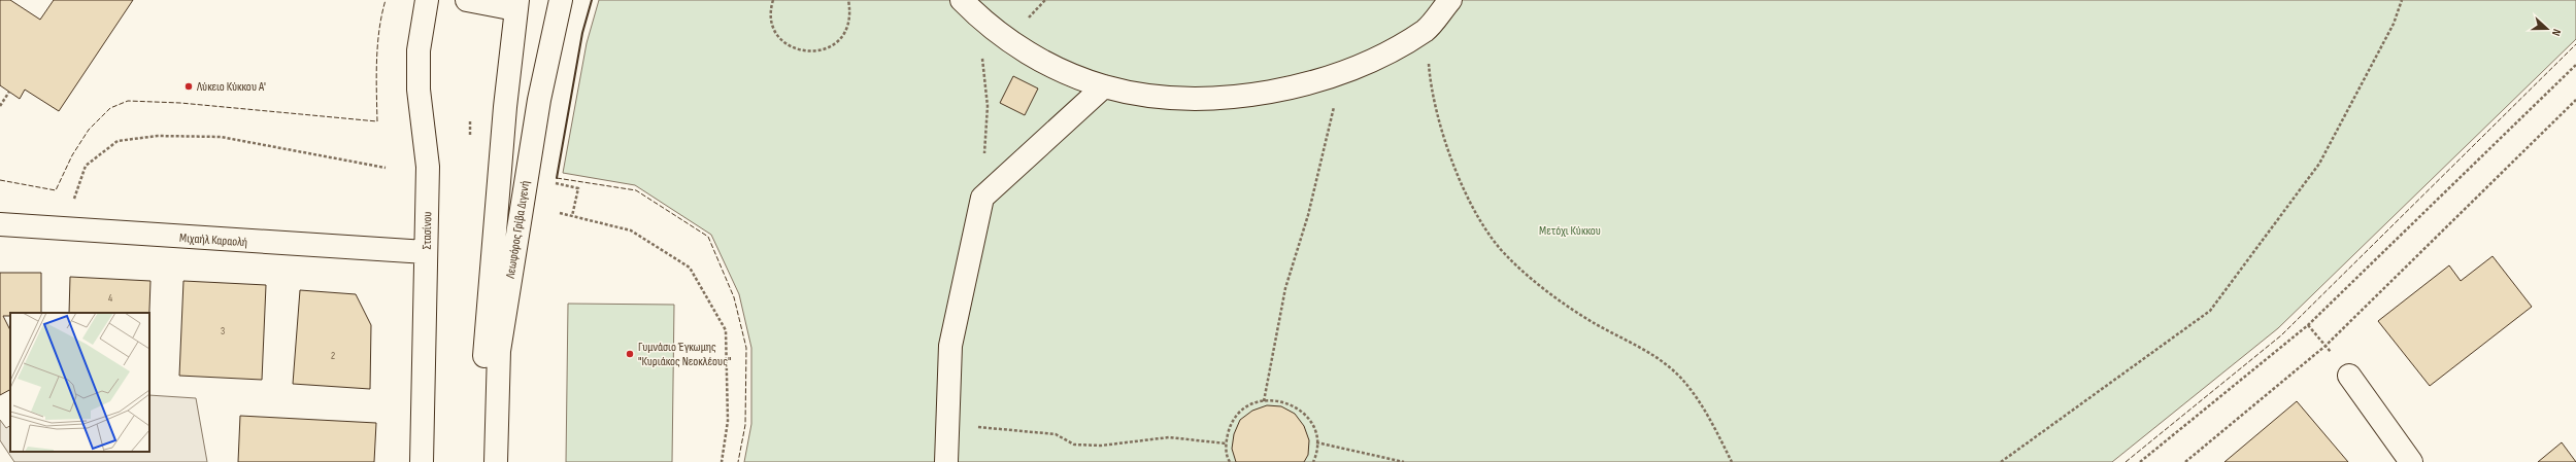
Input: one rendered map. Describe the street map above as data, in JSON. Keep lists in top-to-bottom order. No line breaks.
{"streets":{"street":["Λεωφόρος Γρίβα Διγενή","Στασίνου","Μιχαήλ Καραολή"]},"crossings":[["Στασίνου","Μιχαήλ Καραολή"]],"parks":["Μετόχι Κύκκου"],"places":["Λύκειο Κύκκου Α'","Γυμνάσιο Έγκωμης \"Κυριάκος Νεοκλέους\""],"house_numbers":["4","3","2"],"north":"right"}
